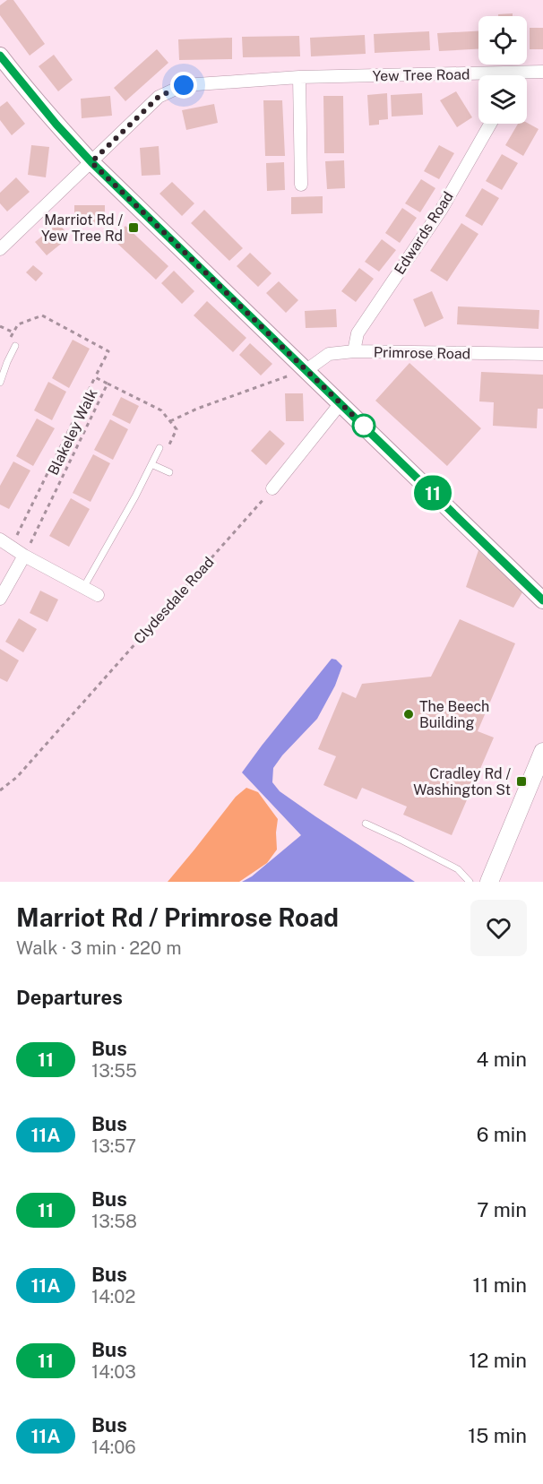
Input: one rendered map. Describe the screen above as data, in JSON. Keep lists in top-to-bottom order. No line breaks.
{"streets":{"street":["Yew Tree Road","Edwards Road","Primrose Road"],"path":["Blakeley Walk","Clydesdale Road"]},"crossings":[["Edwards Road","Primrose Road"]],"places":{"transit":["Marriot Rd / Yew Tree Rd","Cradley Rd / Washington St"],"other":["The Beech Building"]},"lines":["bus line 11"],"page":{"on_map":"11","heading":[["Marriot Rd / Primrose Road","Walk · 3 min · 220 m"],"Departures"],"list":[{"mark":"11","name":"Bus","note":"13:55","value":"4 min"},{"mark":"11A","name":"Bus","note":"13:57","value":"6 min"},{"mark":"11","name":"Bus","note":"13:58","value":"7 min"},{"mark":"11A","name":"Bus","note":"14:02","value":"11 min"},{"mark":"11","name":"Bus","note":"14:03","value":"12 min"},{"mark":"11A","name":"Bus","note":"14:06","value":"15 min"}]}}
